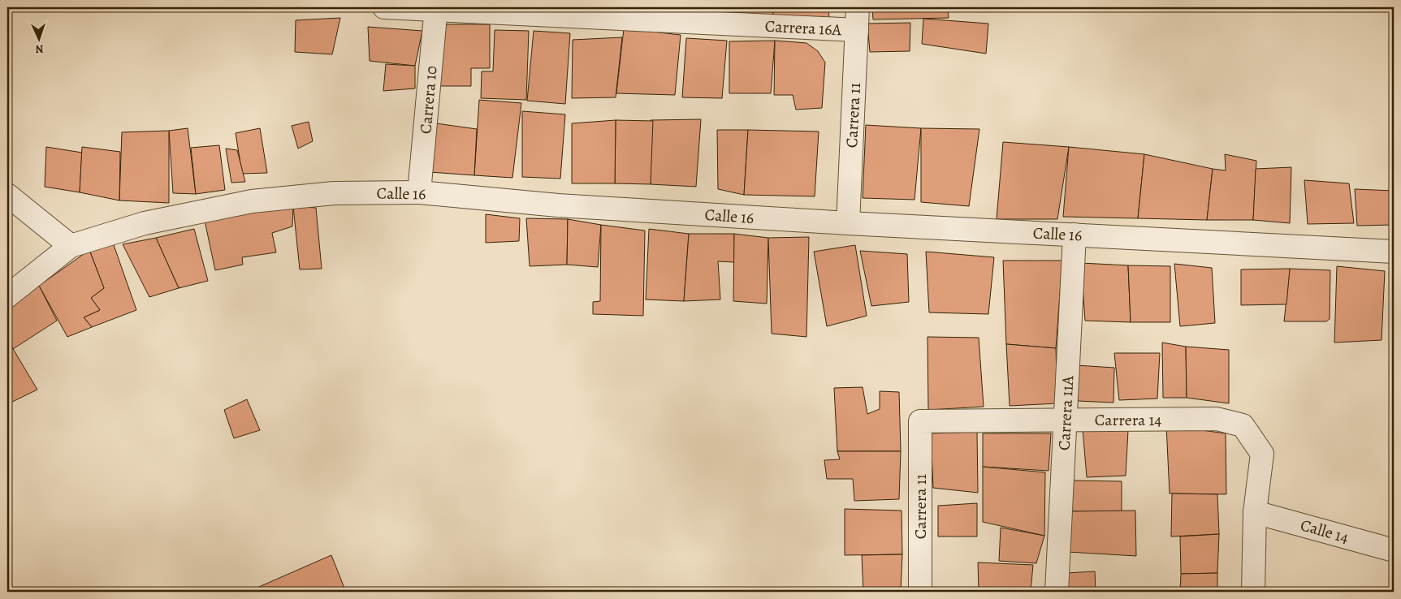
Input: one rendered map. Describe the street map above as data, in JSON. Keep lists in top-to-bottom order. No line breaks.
{"streets":{"street":["Carrera 16A","Carrera 10","Carrera 11","Calle 16","Carrera 11A","Carrera 14","Calle 14"]},"crossings":[["Carrera 16A","Carrera 10"],["Carrera 16A","Carrera 11"],["Carrera 10","Calle 16"],["Carrera 11","Calle 16"],["Carrera 11","Carrera 14"],["Calle 16","Carrera 11A"],["Carrera 11A","Carrera 14"],["Carrera 14","Calle 14"]],"north":"bottom"}
